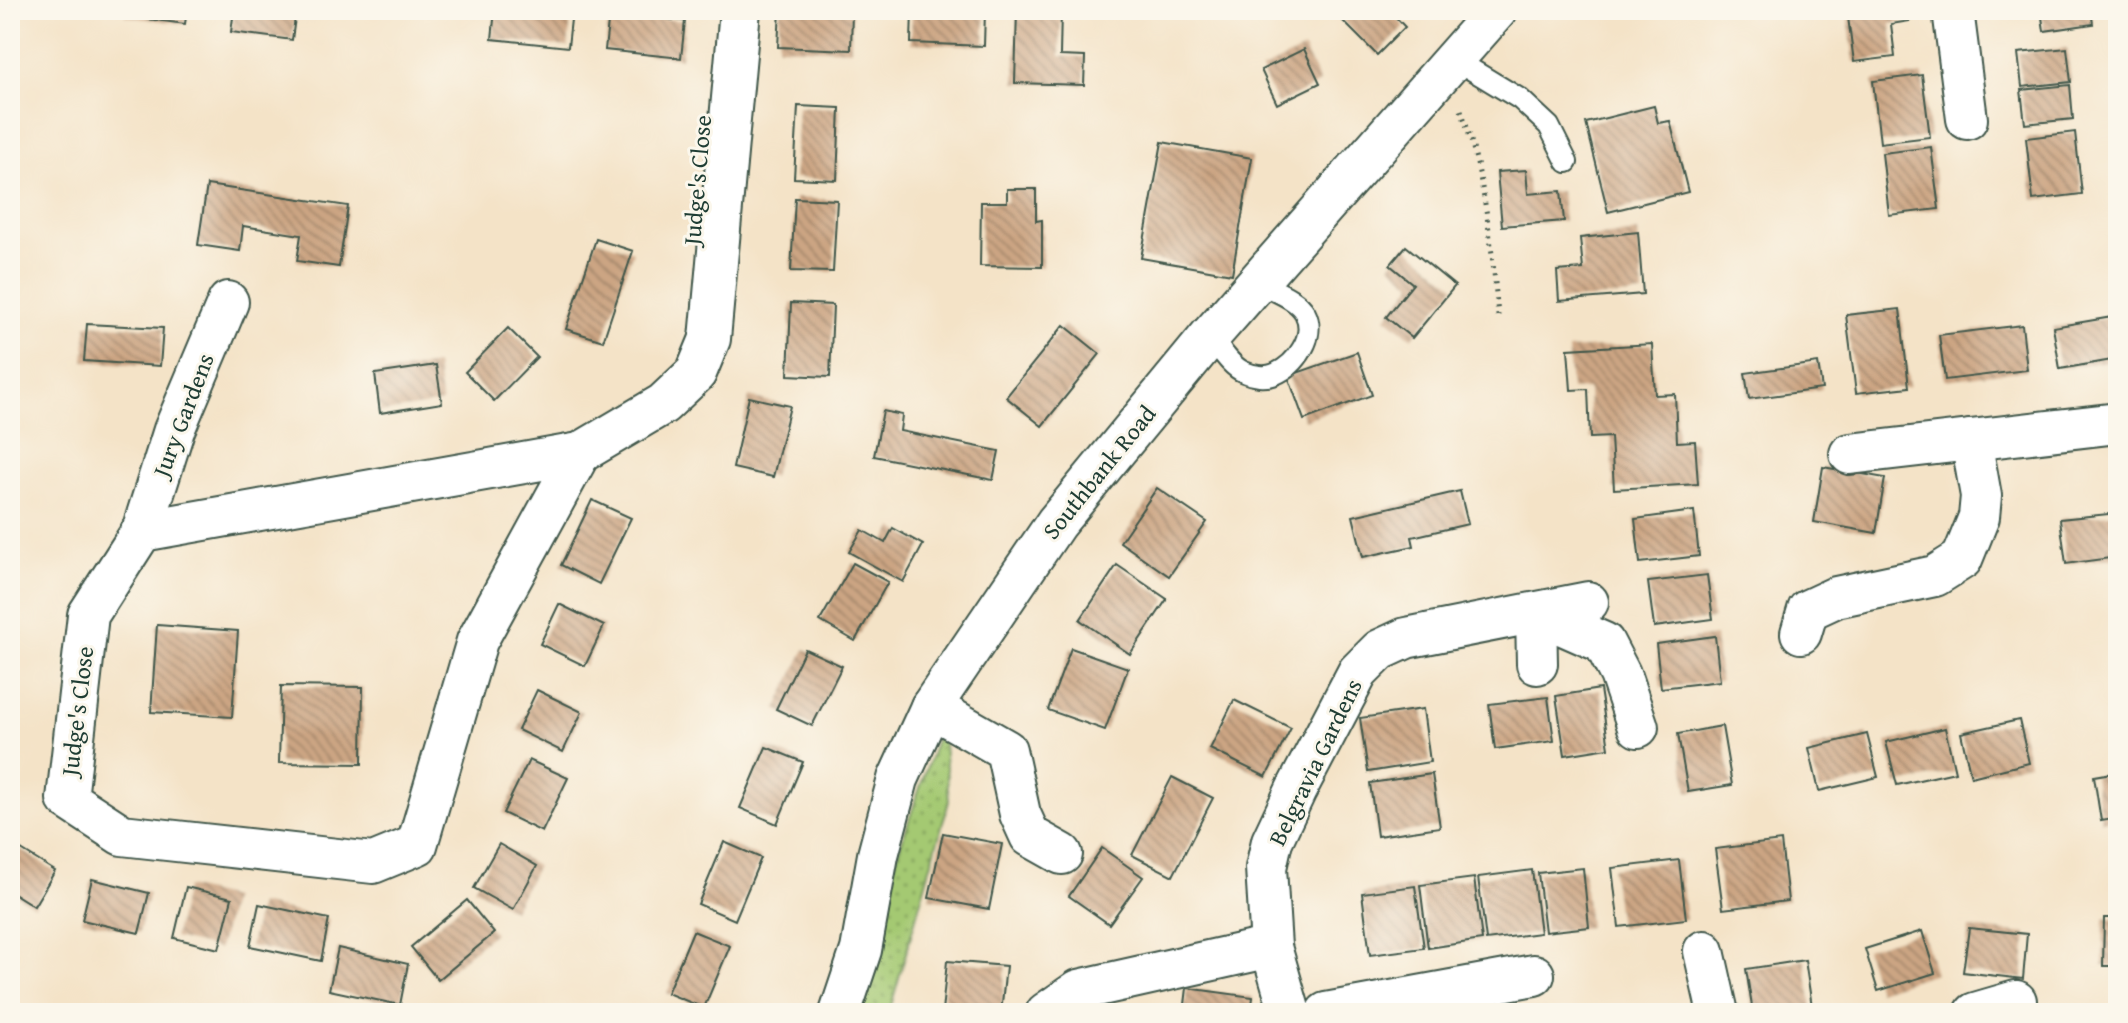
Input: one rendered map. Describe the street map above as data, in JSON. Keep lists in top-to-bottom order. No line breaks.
{"streets":{"street":["Judge's Close","Jury Gardens","Southbank Road","Belgravia Gardens"]},"crossings":[["Judge's Close","Jury Gardens"]]}
